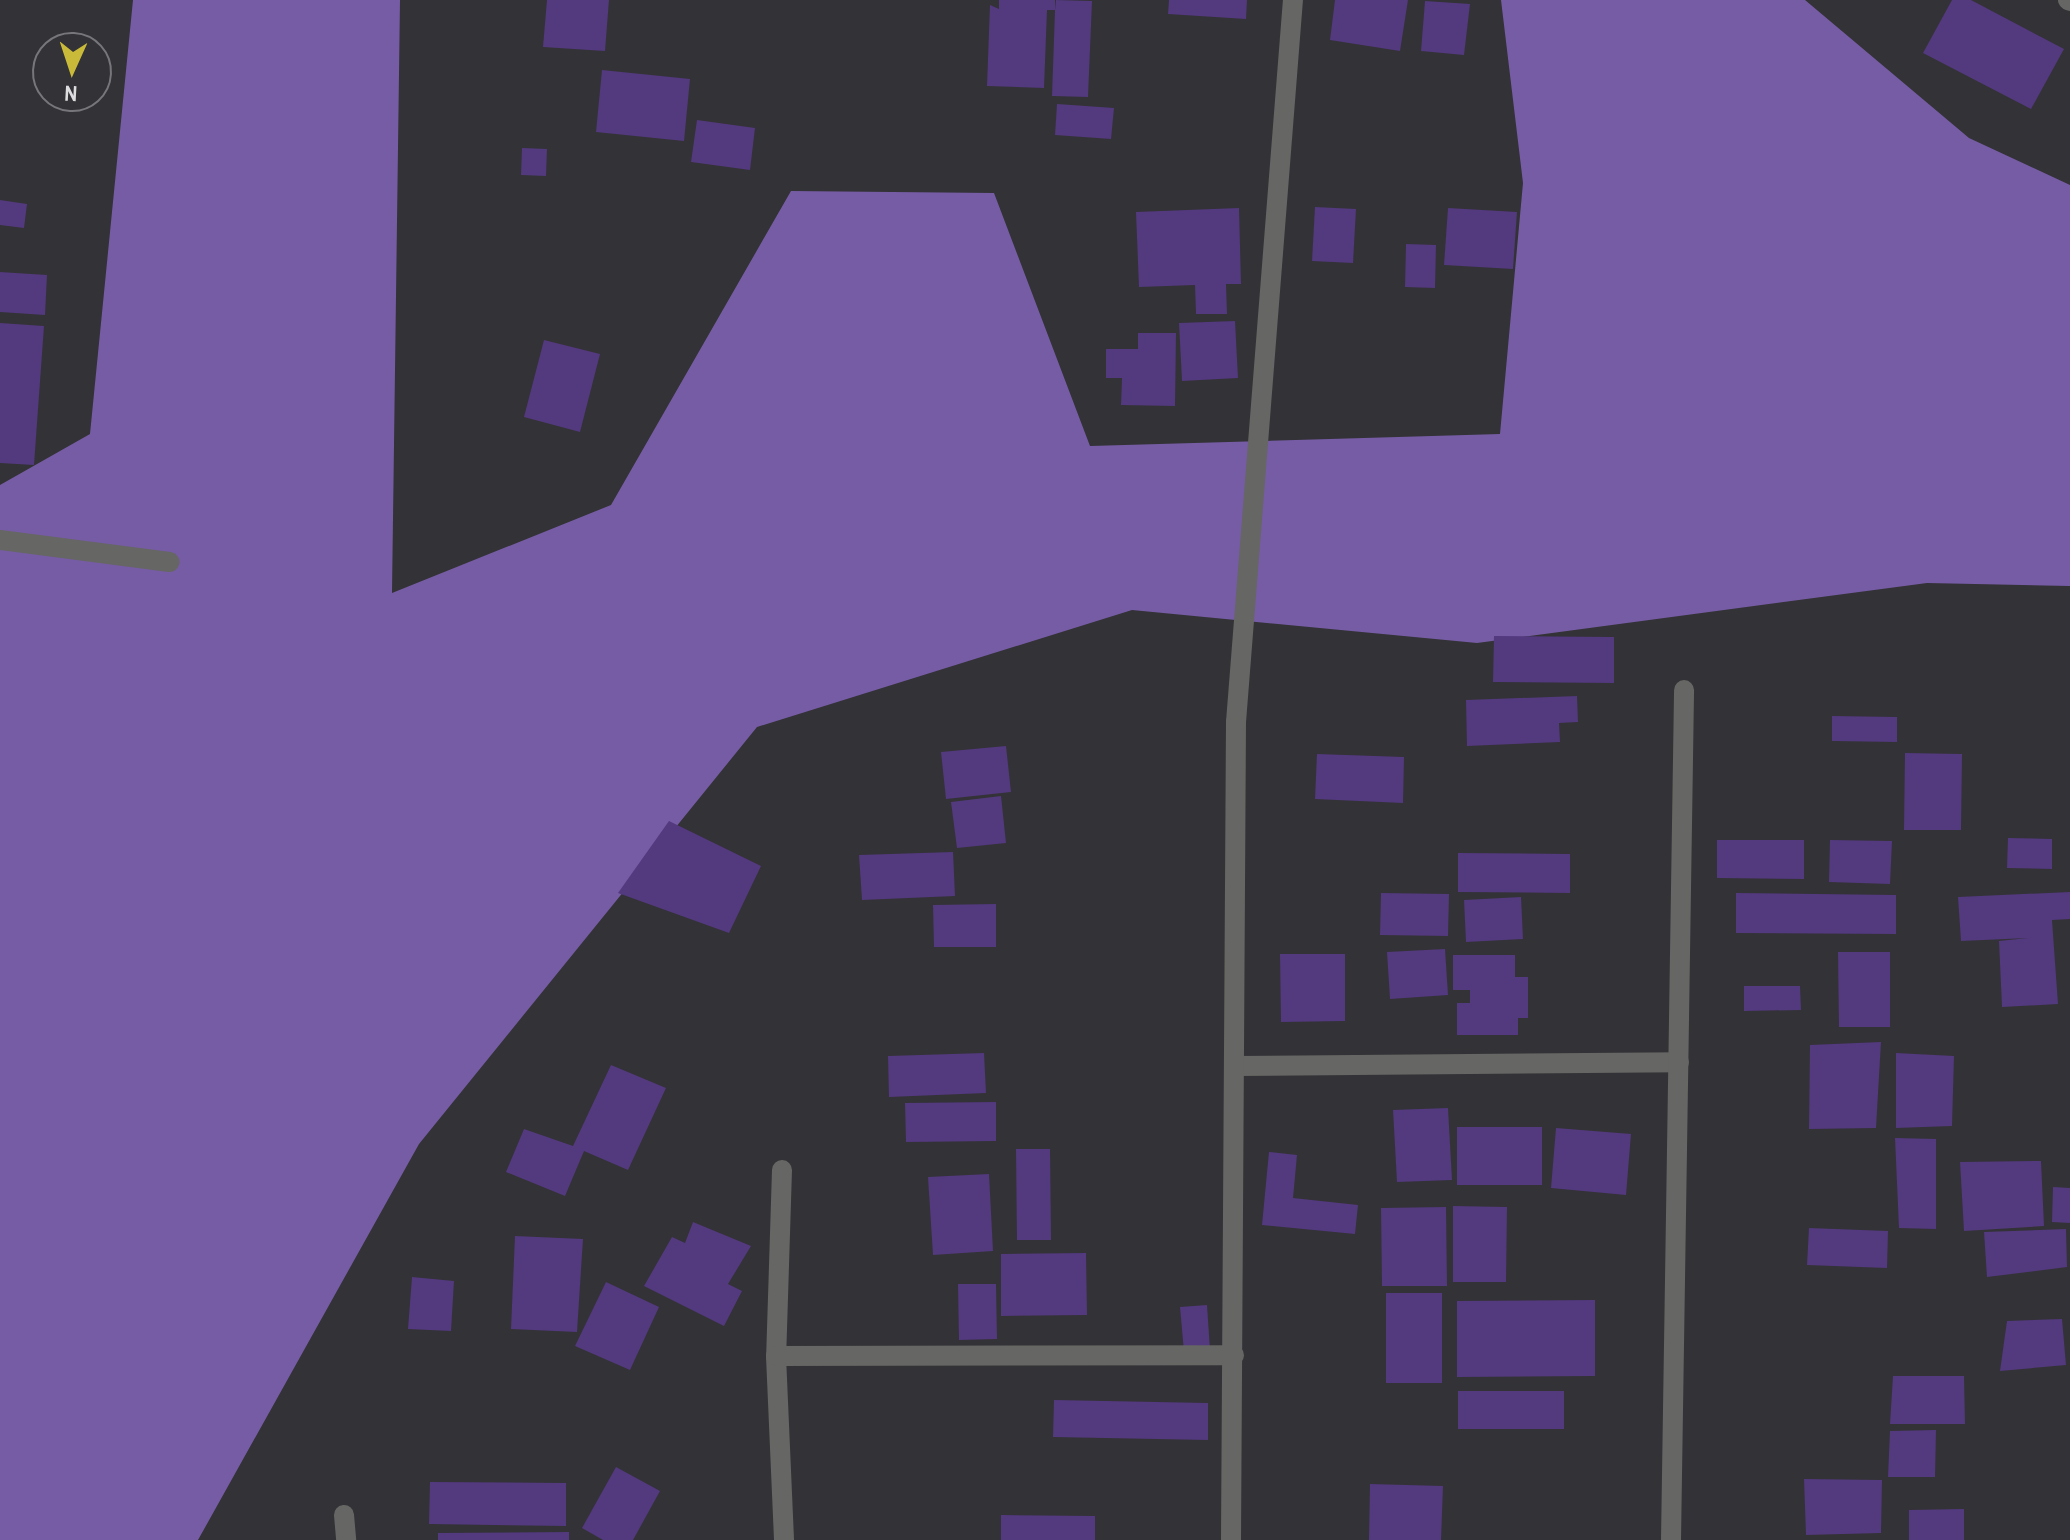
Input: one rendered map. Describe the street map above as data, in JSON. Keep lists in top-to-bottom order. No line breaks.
{"north":"bottom"}
